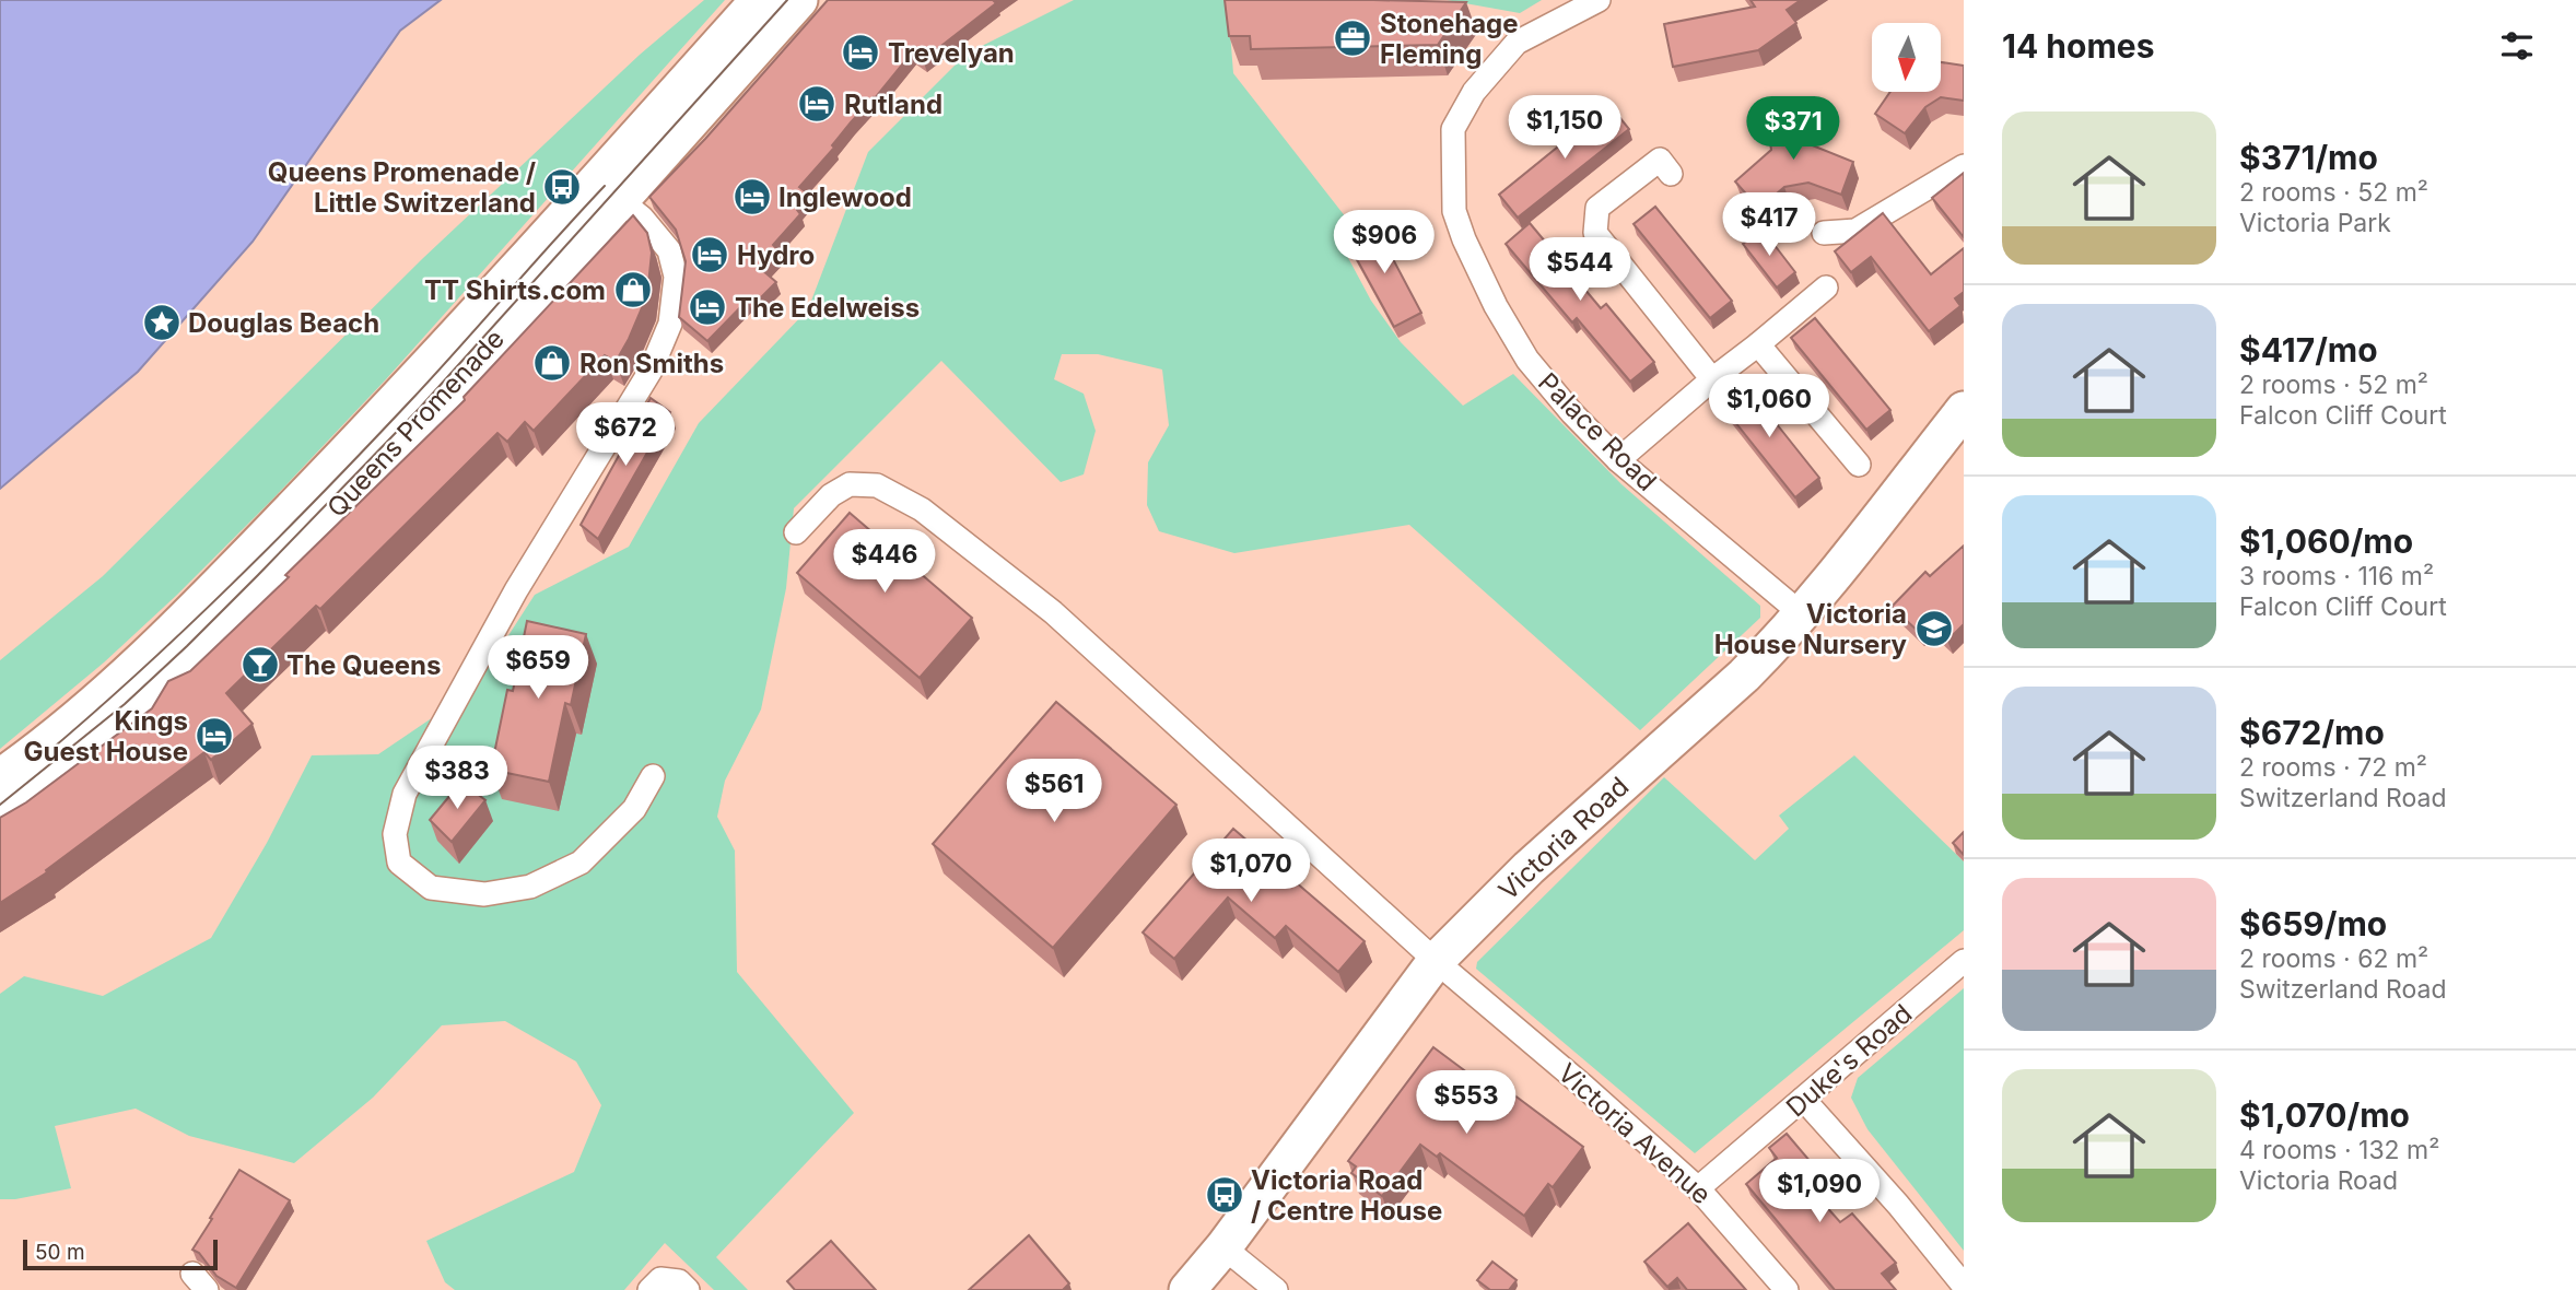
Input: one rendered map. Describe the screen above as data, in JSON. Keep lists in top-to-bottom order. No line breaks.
{"streets":{"main road":["Queens Promenade","Victoria Road"],"street":["Palace Road","Duke's Road","Victoria Avenue"]},"crossings":[["Palace Road","Victoria Road"],["Victoria Road","Victoria Avenue"],["Duke's Road","Victoria Avenue"]],"places":{"office":["Stonehage Fleming"],"hotel":["Trevelyan","Rutland","Inglewood","Hydro","The Edelweiss","Kings Guest House"],"bus stop":["Queens Promenade / Little Switzerland","Victoria Road / Centre House"],"shop":["TT Shirts.com","Ron Smiths"],"place":["Douglas Beach"],"school or university":["Victoria House Nursery"],"bar":["The Queens"]},"scale_bar":"50 m","north":"bottom","page":{"heading":"14 homes","list":[{"name":"$371/mo","note":"2 rooms · 52 m² · Victoria Park"},{"name":"$417/mo","note":"2 rooms · 52 m² · Falcon Cliff Court"},{"name":"$1,060/mo","note":"3 rooms · 116 m² · Falcon Cliff Court"},{"name":"$672/mo","note":"2 rooms · 72 m² · Switzerland Road"},{"name":"$659/mo","note":"2 rooms · 62 m² · Switzerland Road"},{"name":"$1,070/mo","note":"4 rooms · 132 m² · Victoria Road"}],"price":["$1,150","$371","$417","$906","$544","$1,060","$672","$446","$659","$383","$561","$1,070","$553","$1,090"],"scale":"50 m"}}
